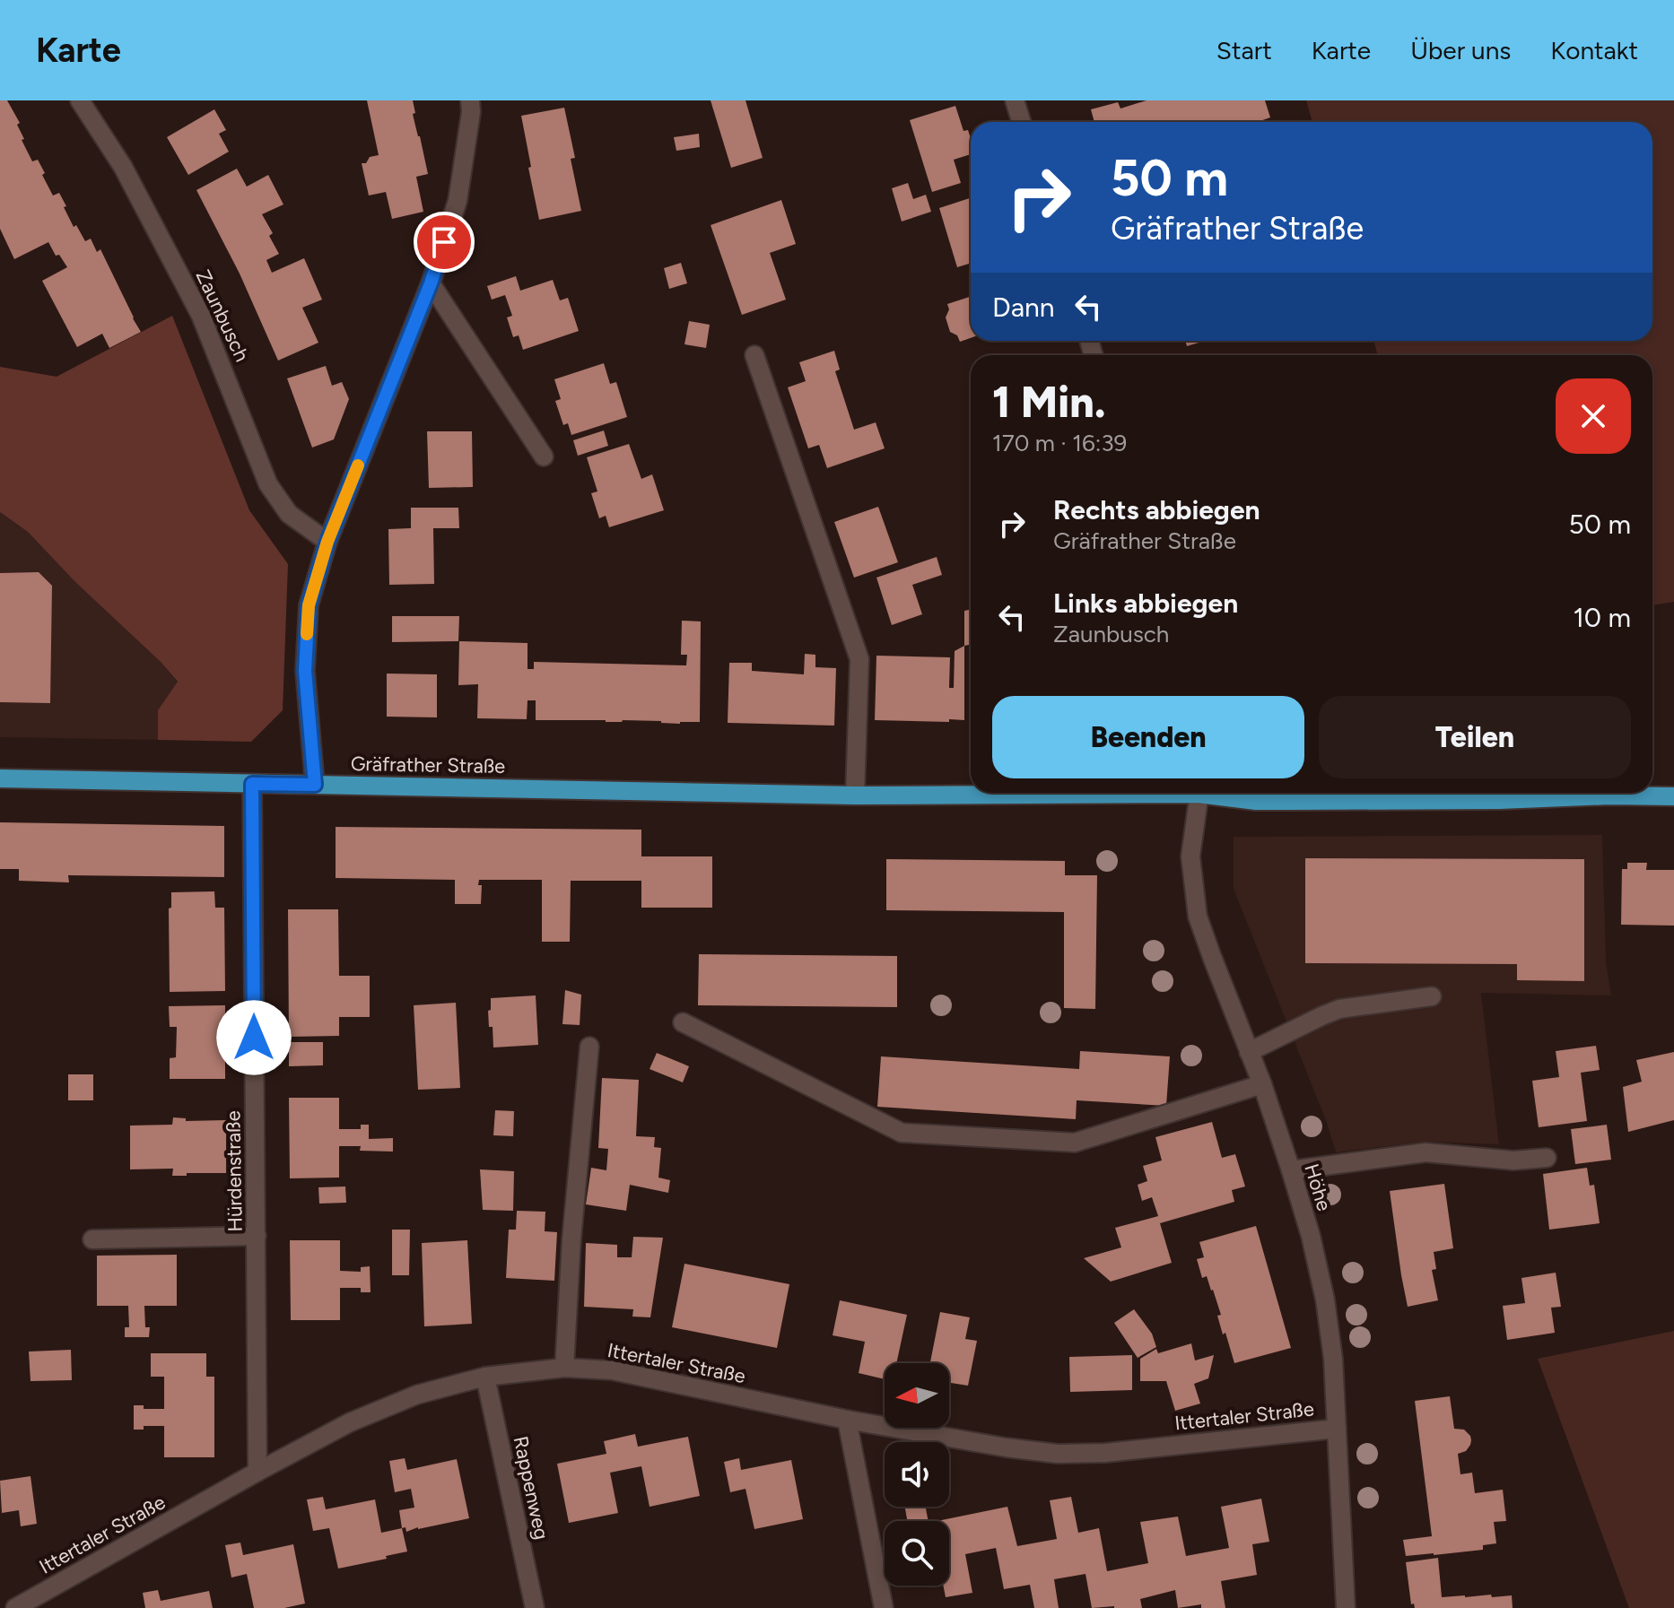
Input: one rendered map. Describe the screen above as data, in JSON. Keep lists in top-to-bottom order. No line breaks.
{"streets":{"main road":["Gräfrather Straße"],"street":["Zaunbusch","Hürdenstraße","Höhe","Ittertaler Straße","Rappenweg"]},"crossings":[["Gräfrather Straße","Hürdenstraße"],["Hürdenstraße","Ittertaler Straße"],["Höhe","Ittertaler Straße"],["Ittertaler Straße","Rappenweg"]],"north":"left","page":{"header":"Karte","nav":["Start","Karte","Über uns","Kontakt"],"turn":["50 m","Gräfrather Straße"],"then":"Dann","heading":["1 Min.","170 m · 16:39"],"list":[{"name":"Rechts abbiegen","note":"Gräfrather Straße","value":"50 m"},{"name":"Links abbiegen","note":"Zaunbusch","value":"10 m"}],"buttons":["Beenden","Teilen"]}}
